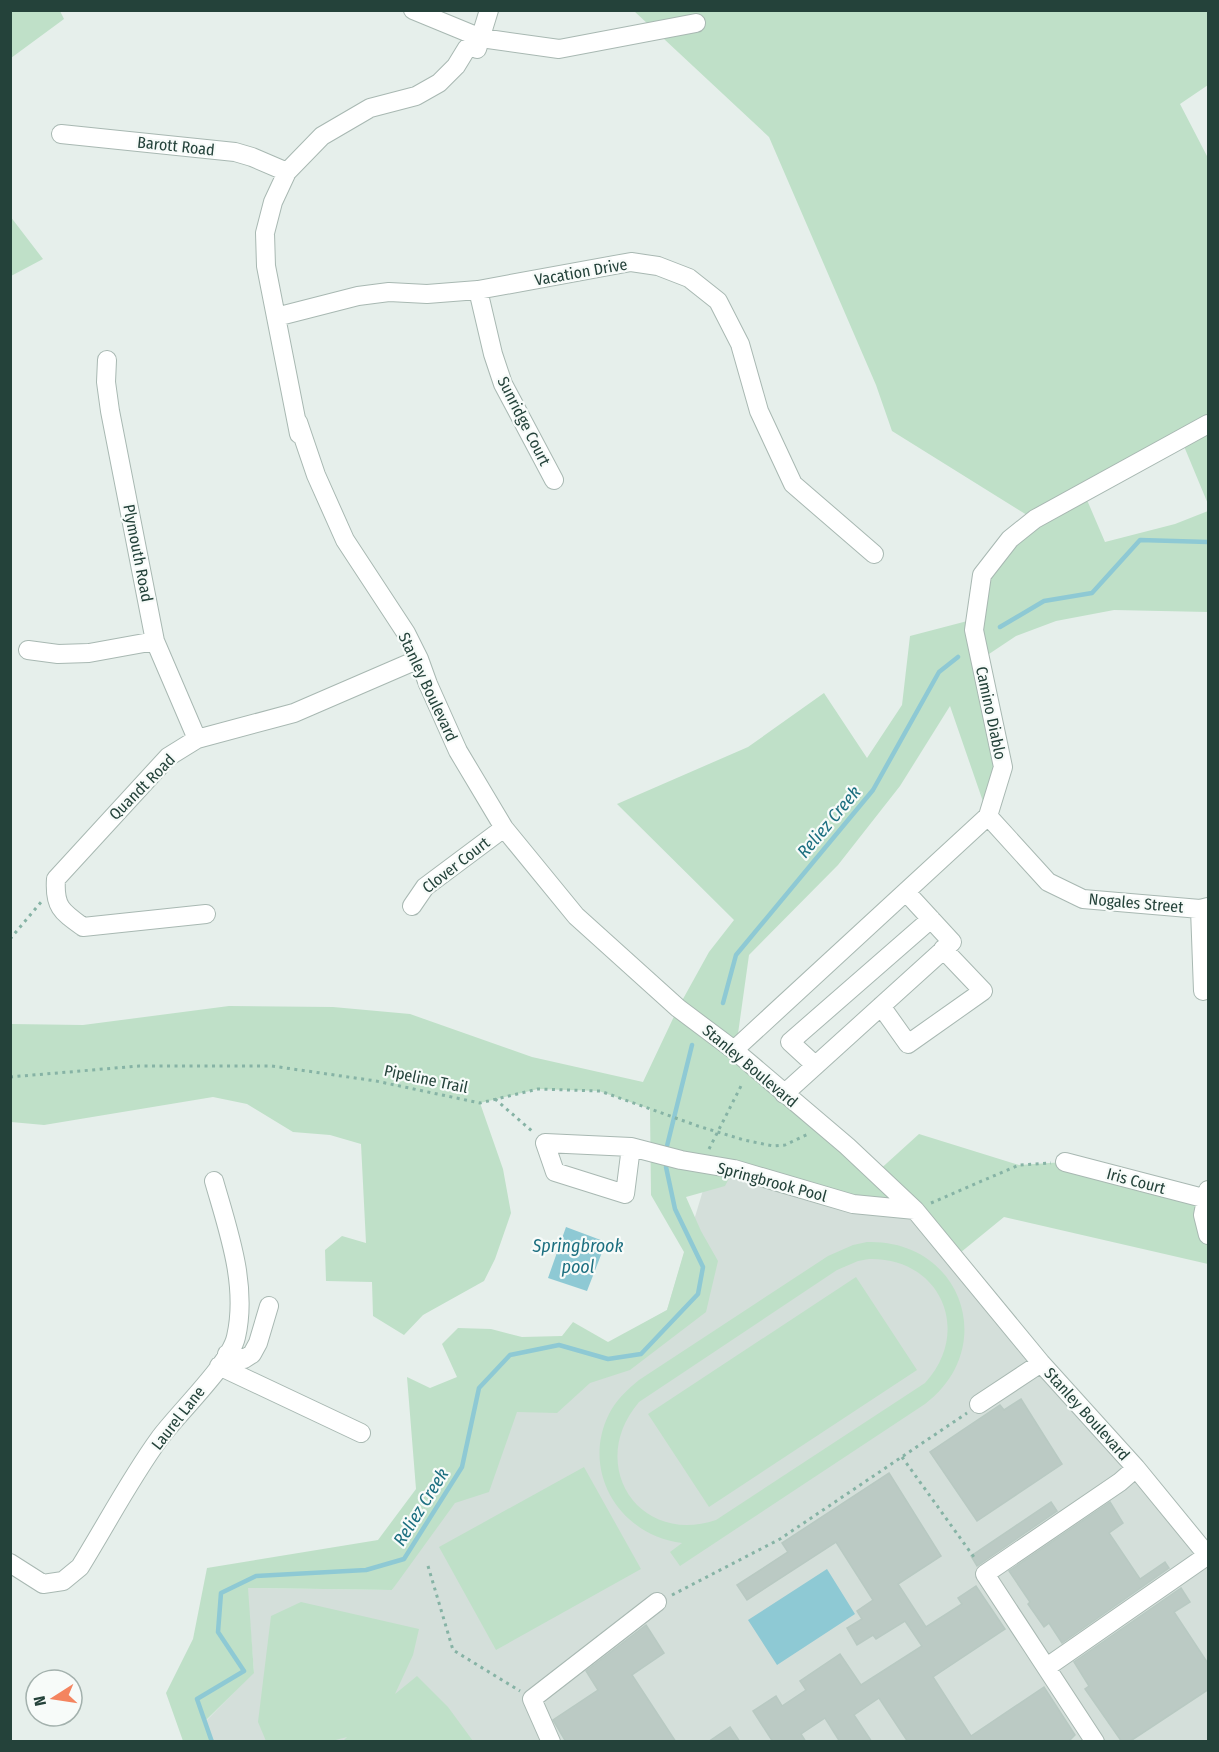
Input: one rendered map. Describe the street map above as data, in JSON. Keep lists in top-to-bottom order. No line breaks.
{"streets":{"street":["Barott Road","Vacation Drive","Sunridge Court","Plymouth Road","Stanley Boulevard","Camino Diablo","Quandt Road","Clover Court","Nogales Street","Iris Court","Springbrook Pool","Laurel Lane"],"path":["Pipeline Trail"]},"crossings":[["Barott Road","Stanley Boulevard"],["Vacation Drive","Sunridge Court"],["Vacation Drive","Stanley Boulevard"],["Plymouth Road","Quandt Road"],["Stanley Boulevard","Quandt Road"],["Stanley Boulevard","Clover Court"],["Stanley Boulevard","Pipeline Trail"],["Stanley Boulevard","Springbrook Pool"],["Camino Diablo","Nogales Street"]],"water":["Reliez Creek","Springbrook pool"],"north":"left"}
